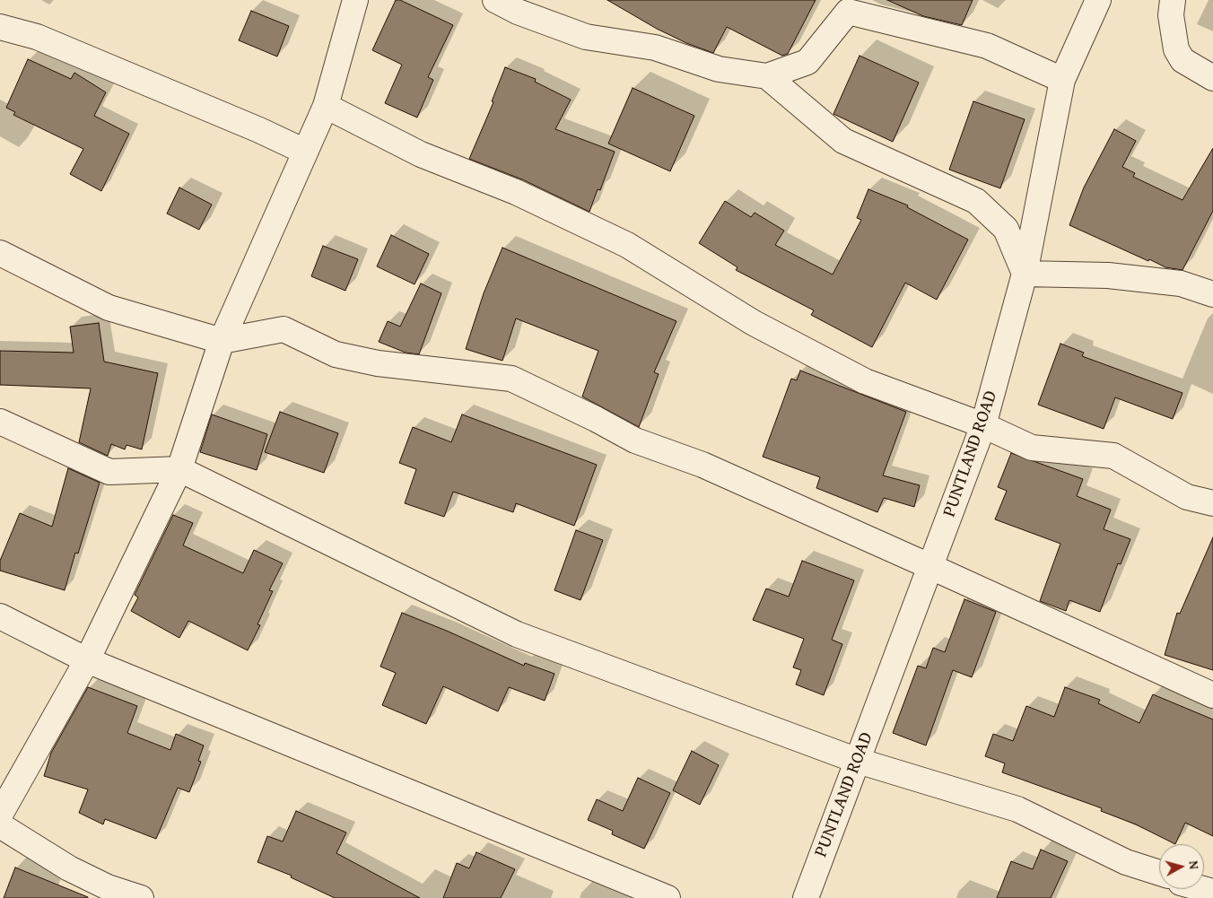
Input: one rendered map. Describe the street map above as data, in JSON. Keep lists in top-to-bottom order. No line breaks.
{"streets":{"street":["PUNTLAND ROAD"]},"north":"right"}
